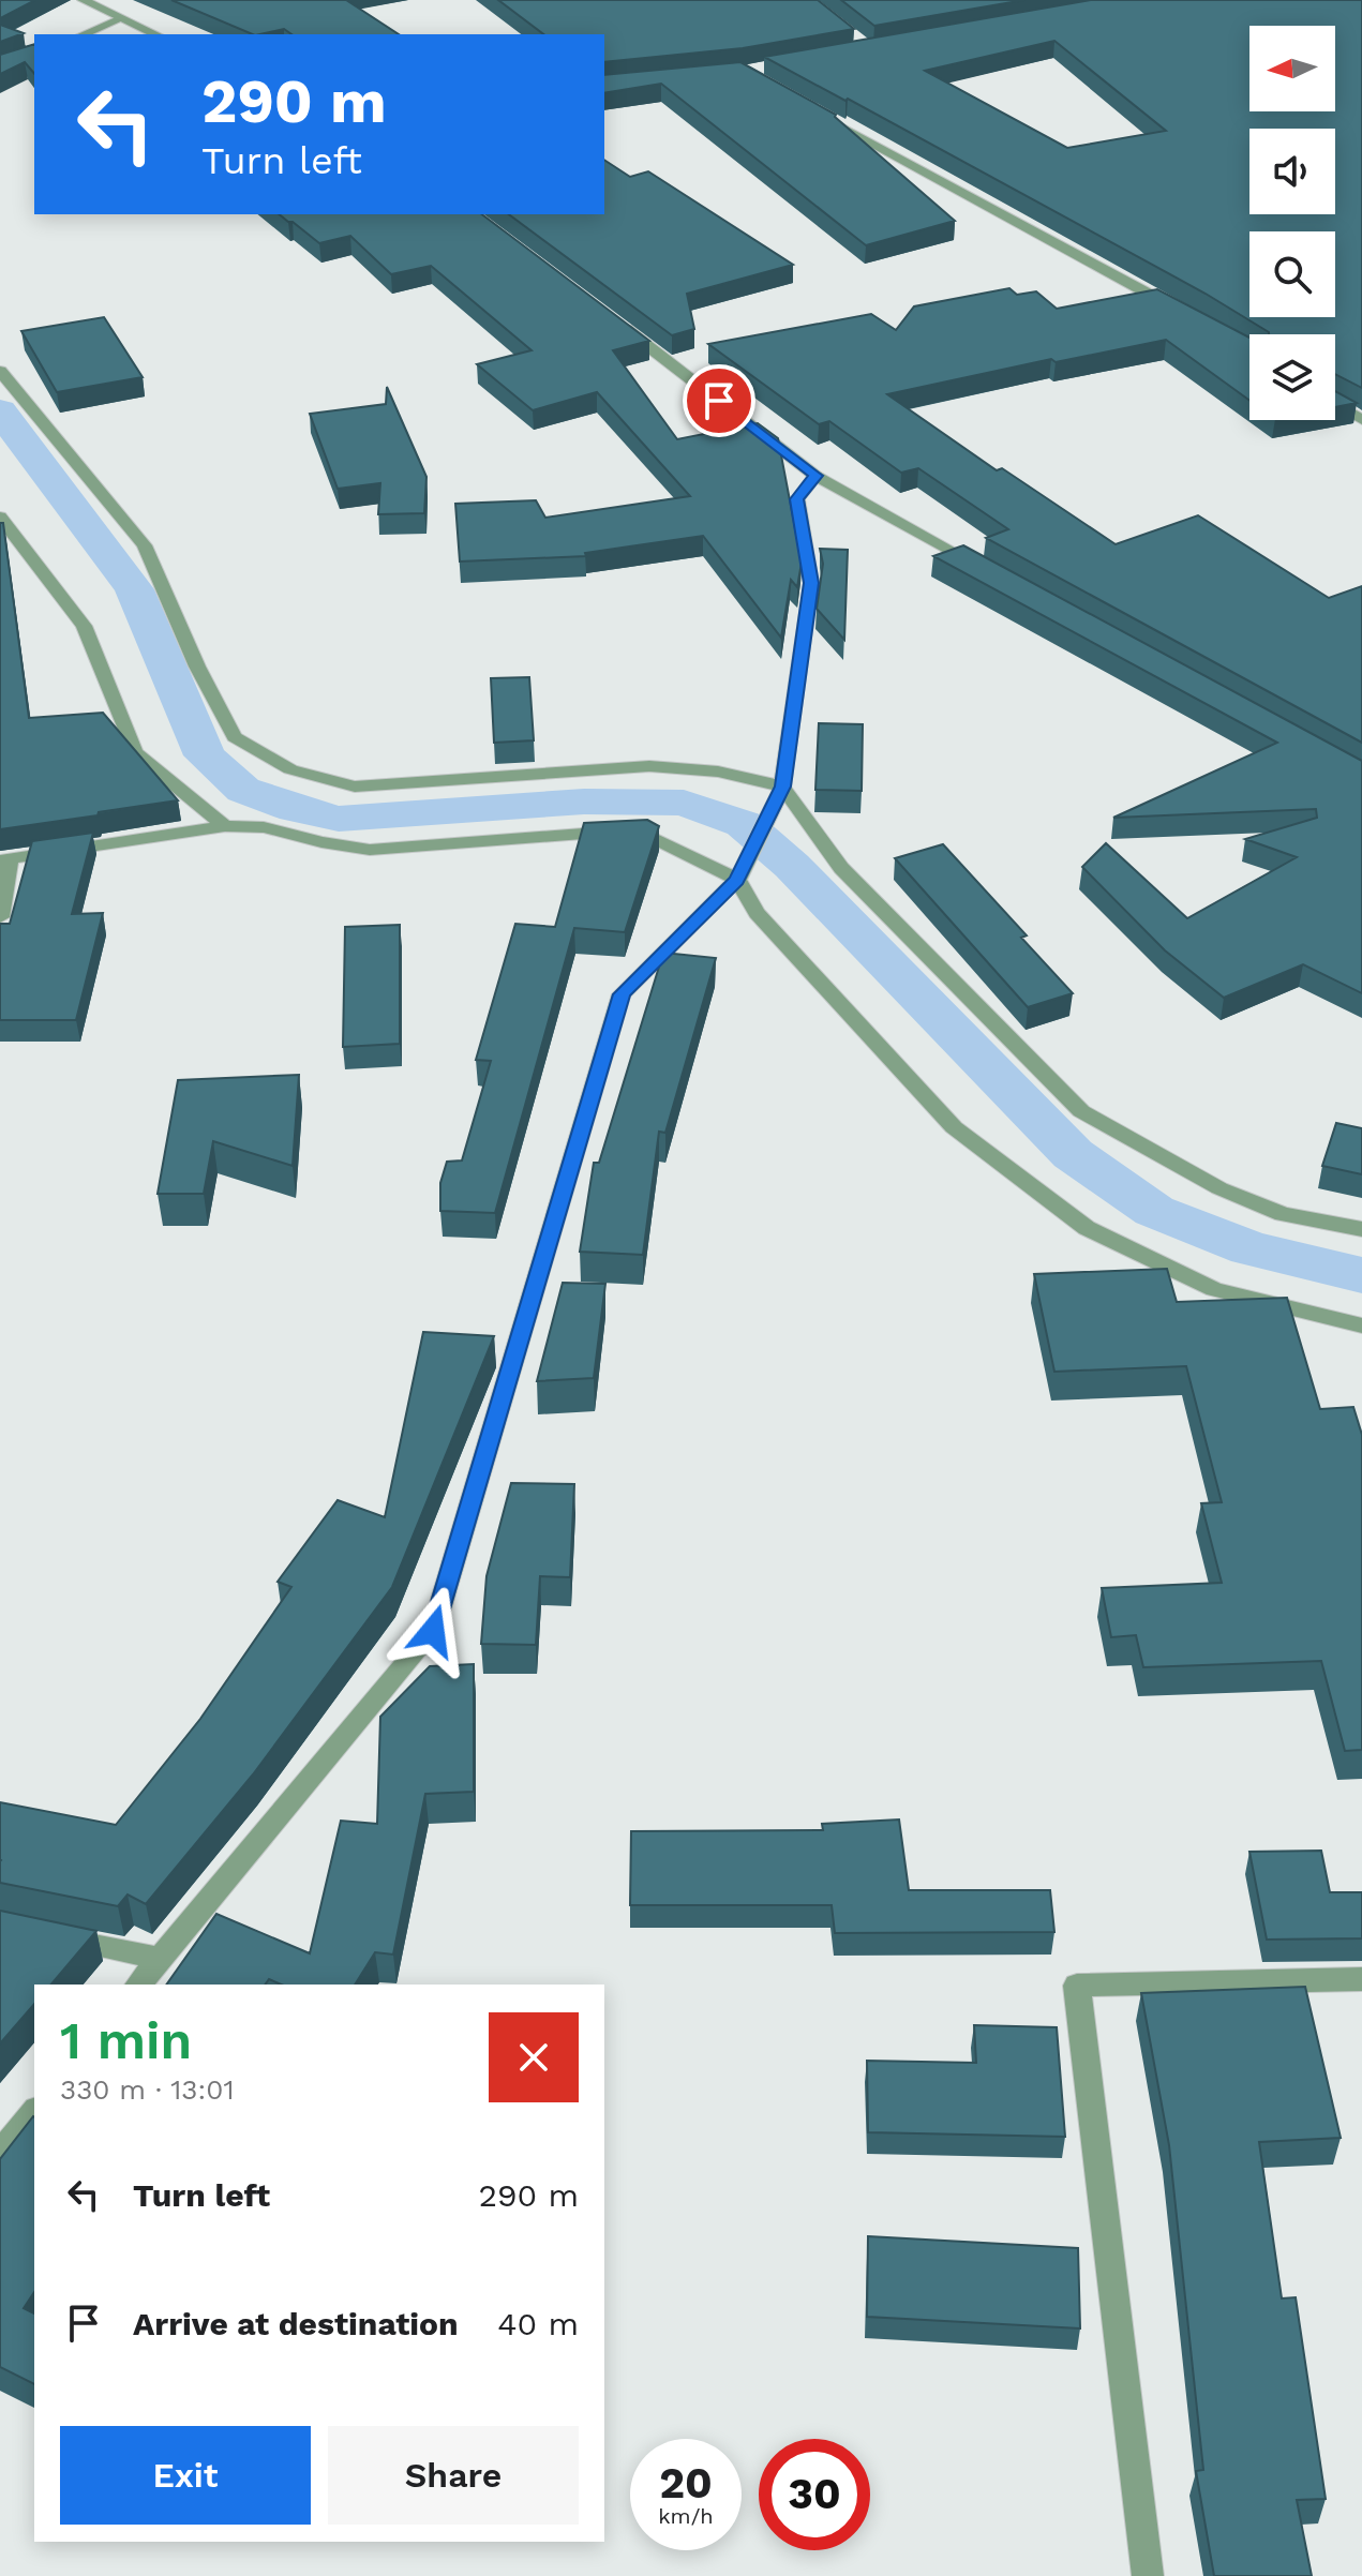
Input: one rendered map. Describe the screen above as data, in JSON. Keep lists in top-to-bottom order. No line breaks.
{"north":"left","page":{"turn":["290 m","Turn left"],"heading":["1 min","330 m · 13:01"],"list":[{"name":"Turn left","value":"290 m"},{"name":"Arrive at destination","value":"40 m"}],"buttons":["Exit","Share"],"speed":"20 km/h","limit":"30"}}
